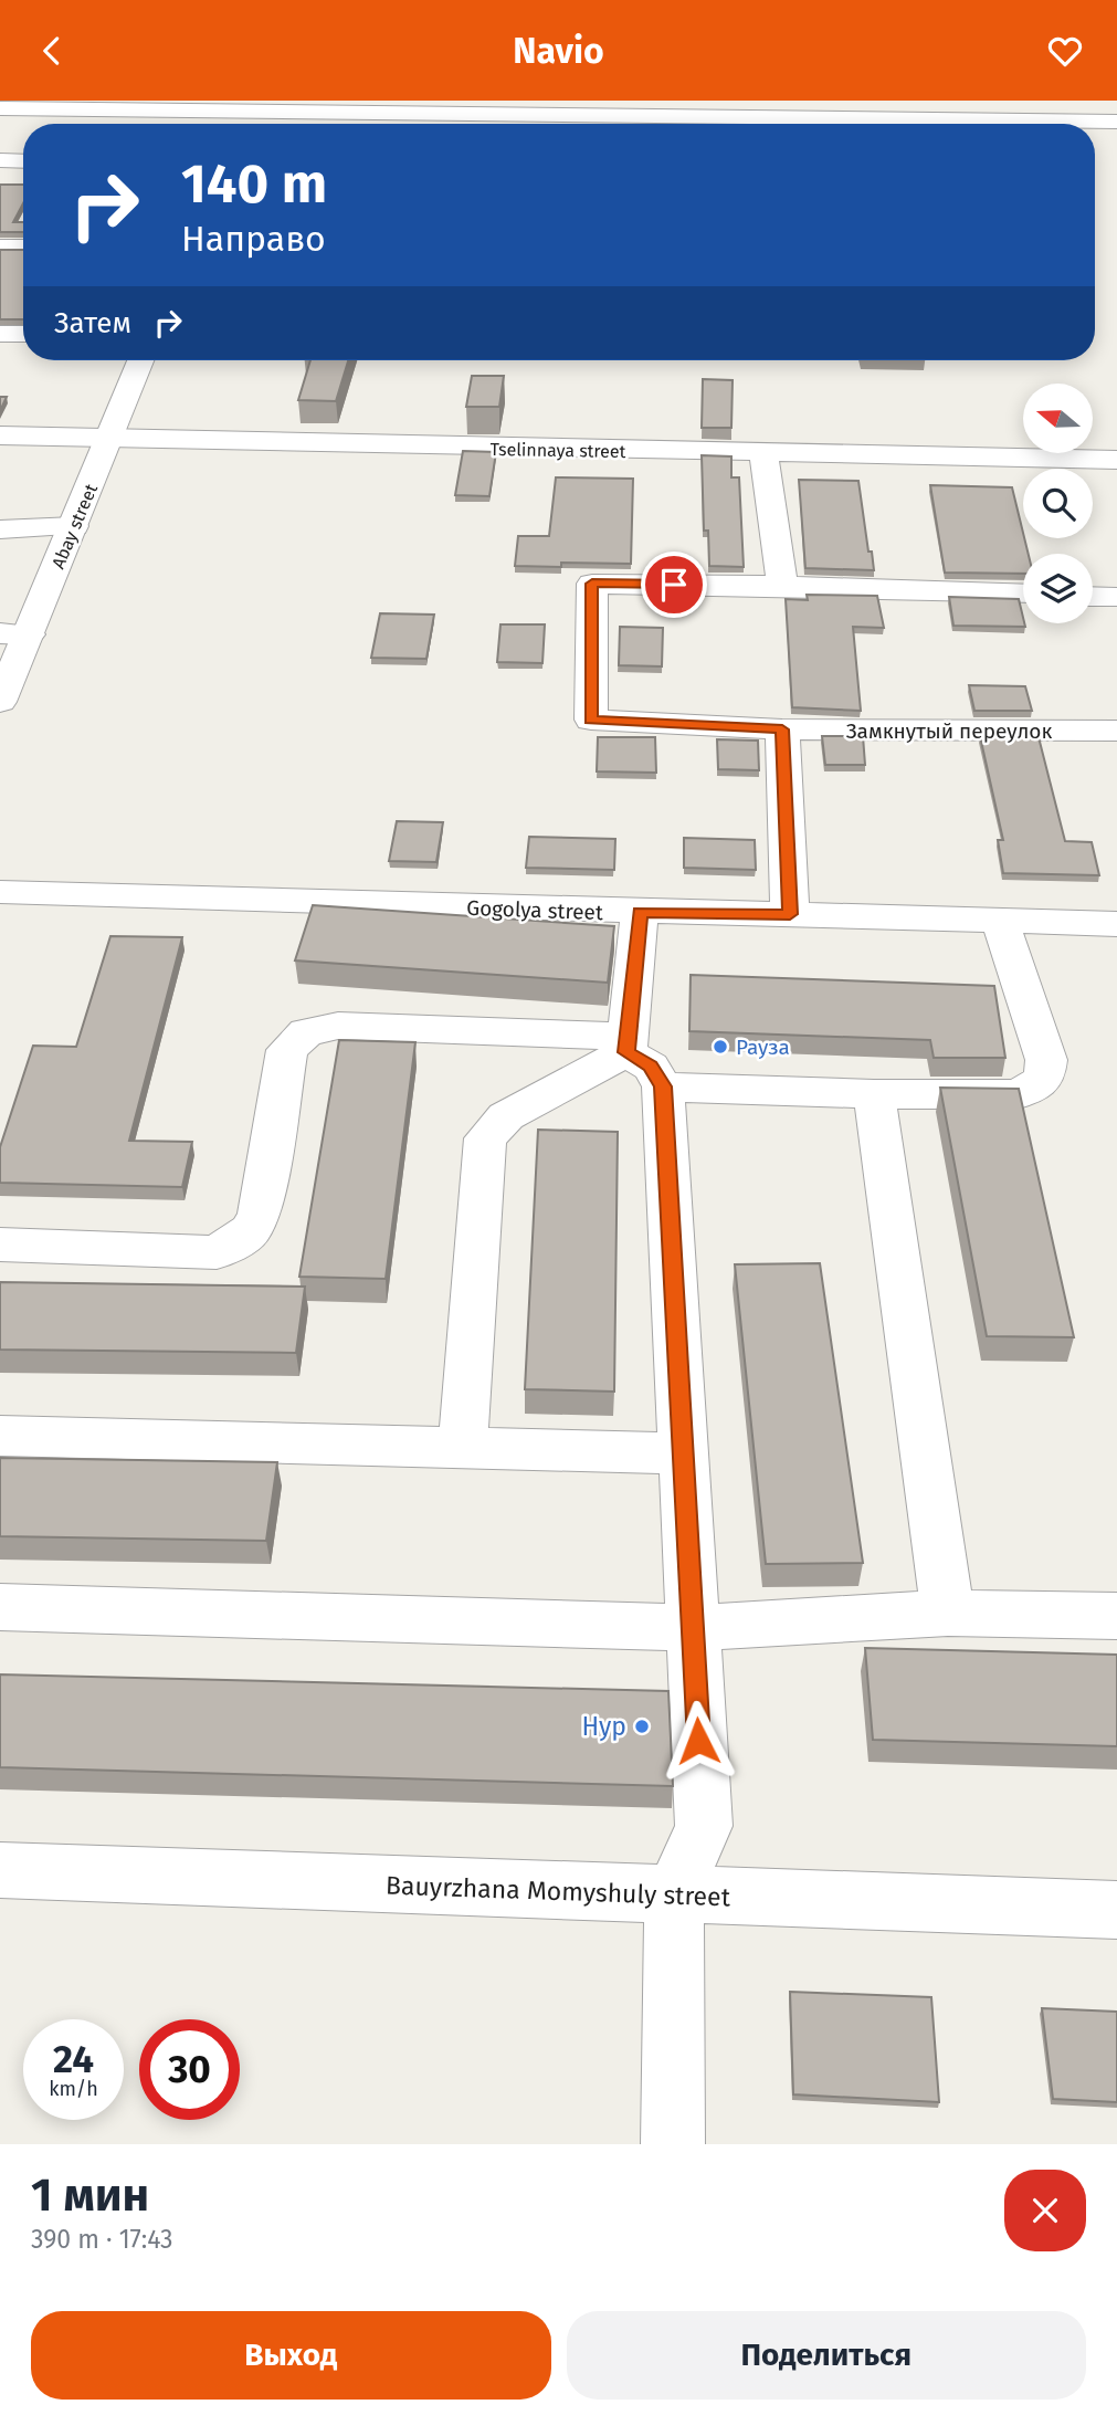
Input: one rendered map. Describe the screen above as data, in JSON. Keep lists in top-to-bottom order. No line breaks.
{"streets":{"street":["Tselinnaya street","Abay street","Замкнутый переулок","Gogolya street","Bauyrzhana Momyshuly street"]},"crossings":[["Tselinnaya street","Abay street"]],"places":["Рауза","Нур"],"north":"left","page":{"header":"Navio","turn":["140 m","Направо"],"then":"Затем","speed":"24 km/h","limit":"30","heading":["1 мин","390 m · 17:43"],"buttons":["Выход","Поделиться"]}}
